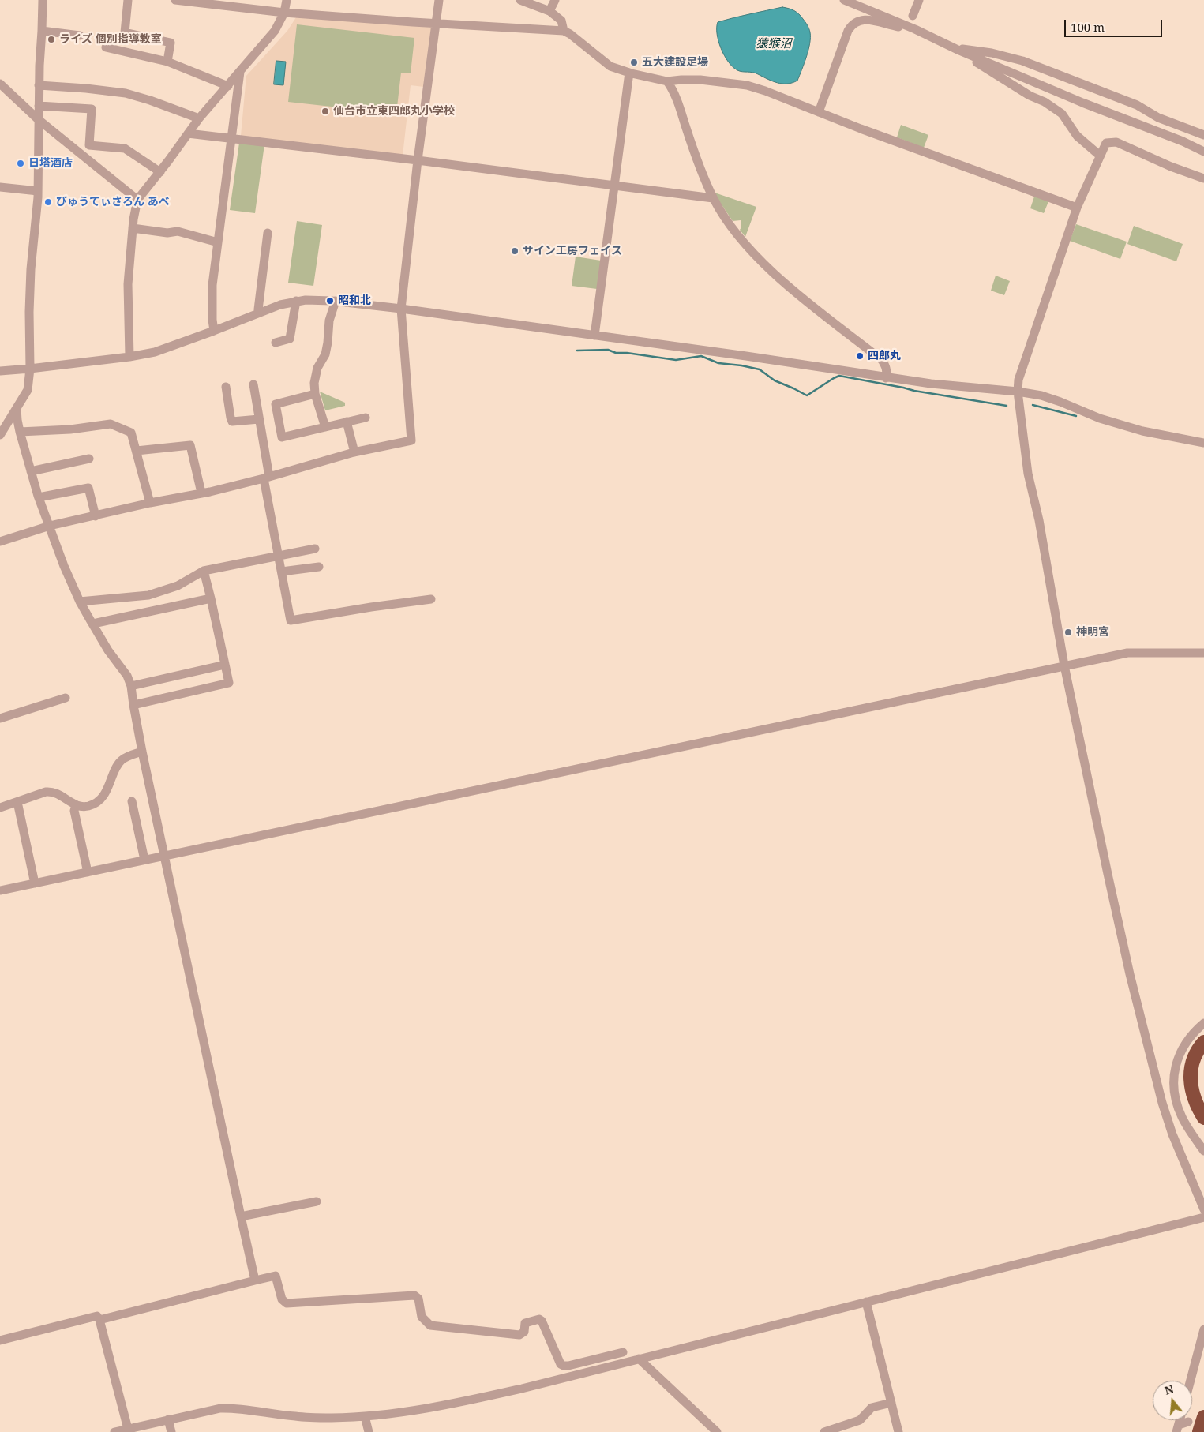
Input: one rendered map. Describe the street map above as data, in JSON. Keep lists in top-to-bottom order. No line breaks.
{"water":["猿猴沼"],"places":["ライズ 個別指導教室","五大建設足場","仙台市立東四郎丸小学校","日塔酒店","びゅうてぃさろん あべ","サイン工房フェイス","昭和北","四郎丸","神明宮"],"scale_bar":"100 m","north":"top"}
